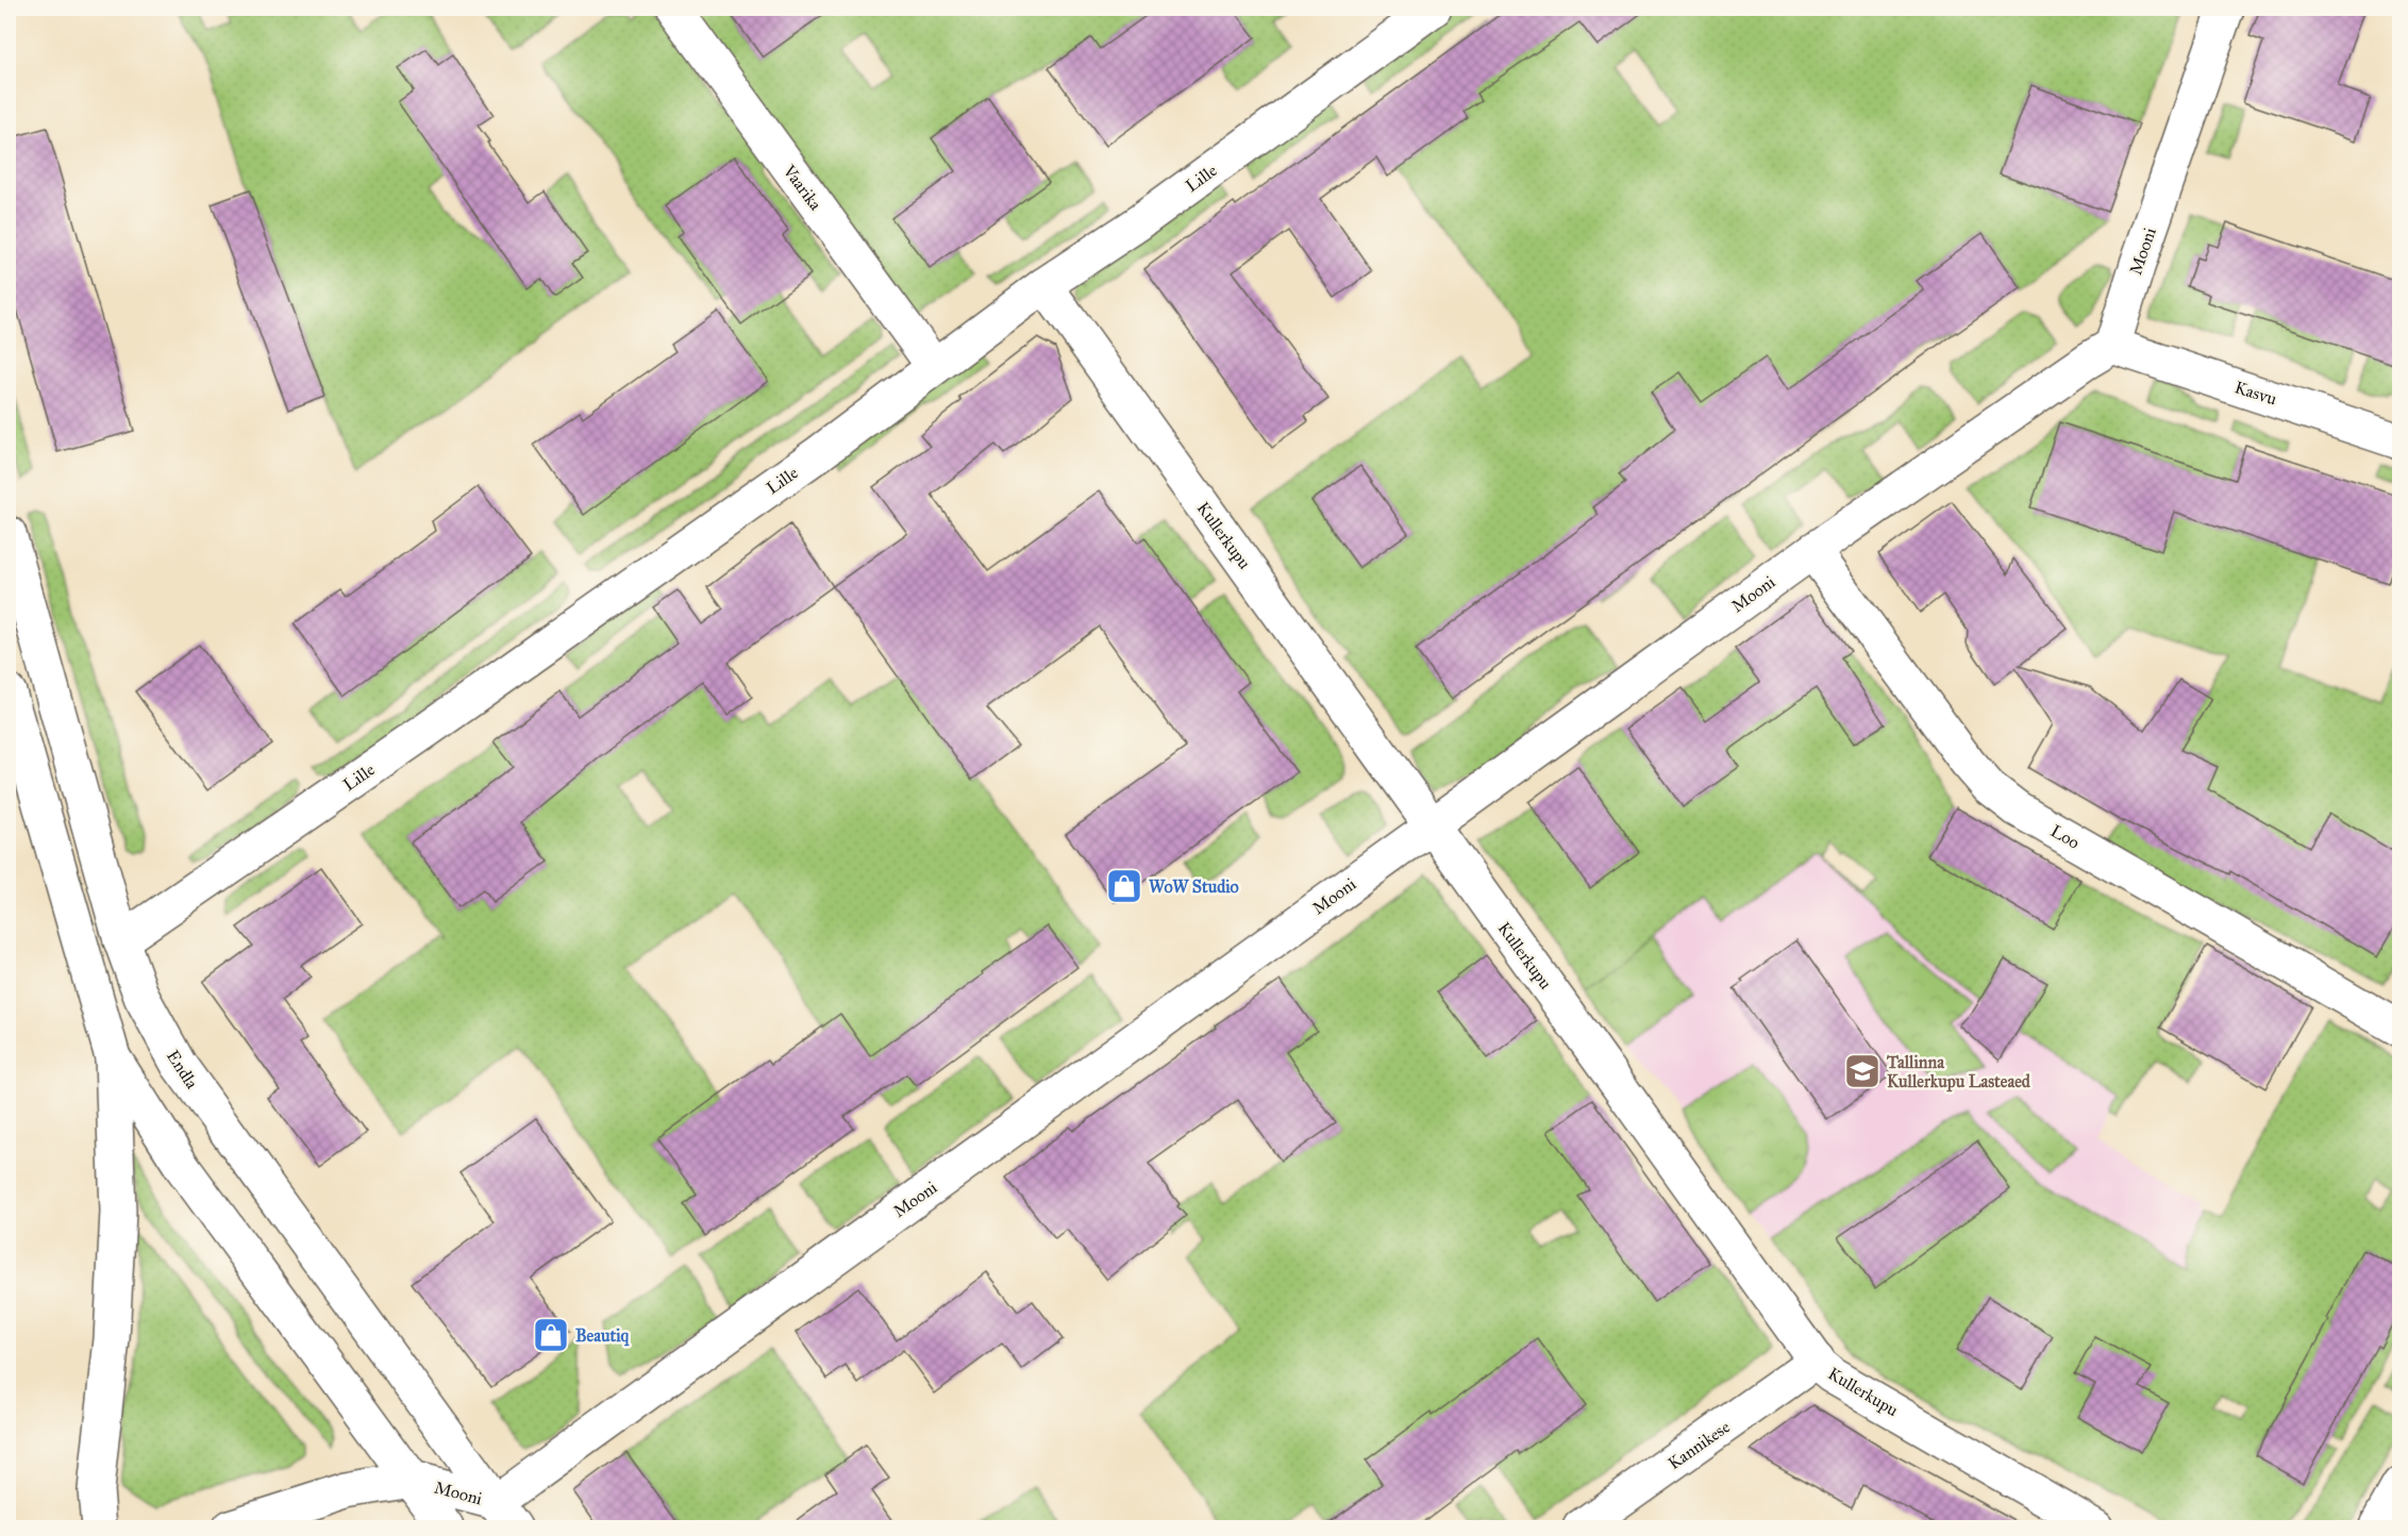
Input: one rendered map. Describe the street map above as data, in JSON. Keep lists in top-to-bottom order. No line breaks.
{"streets":{"street":["Lille","Vaarika","Mooni","Kasvu","Kullerkupu","Loo","Endla","Kannikese"]},"crossings":[["Lille","Vaarika"],["Lille","Kullerkupu"],["Lille","Endla"],["Mooni","Kasvu"],["Mooni","Kullerkupu"],["Mooni","Loo"],["Mooni","Endla"],["Kullerkupu","Kannikese"]],"places":{"shop":["WoW Studio","Beautiq"],"school or university":["Tallinna Kullerkupu Lasteaed"]}}
